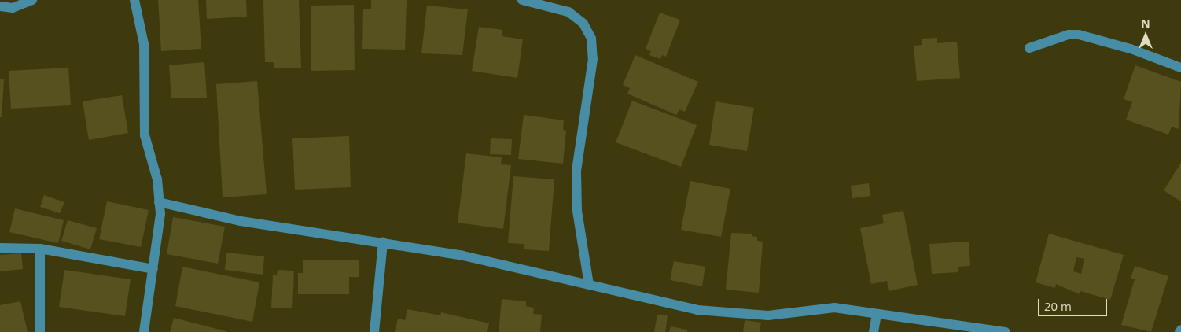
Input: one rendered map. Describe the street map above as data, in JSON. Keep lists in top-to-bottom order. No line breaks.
{"scale_bar":"20 m","north":"top"}
